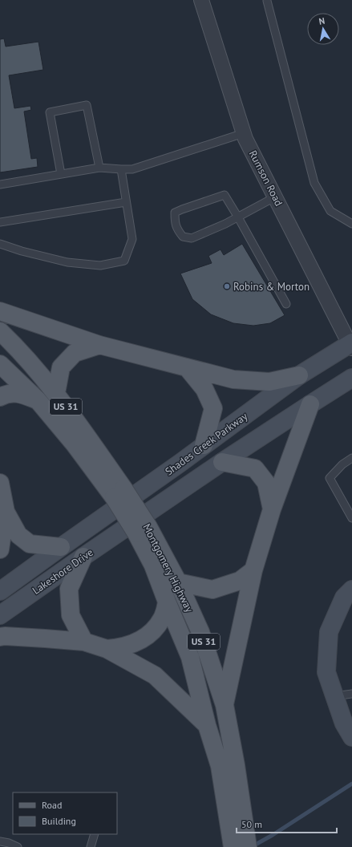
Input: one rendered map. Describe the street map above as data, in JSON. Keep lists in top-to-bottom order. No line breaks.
{"streets":{"main road":["US 31","Shades Creek Parkway","Montgomery Highway","Lakeshore Drive"],"street":["Rumson Road"]},"crossings":[["Rumson Road","Shades Creek Parkway"],["US 31","Montgomery Highway"],["Shades Creek Parkway","Lakeshore Drive"],["Montgomery Highway","Lakeshore Drive"]],"places":["Robins & Morton"],"legend":["Road","Building"],"scale_bar":"50 m","north":"top"}
